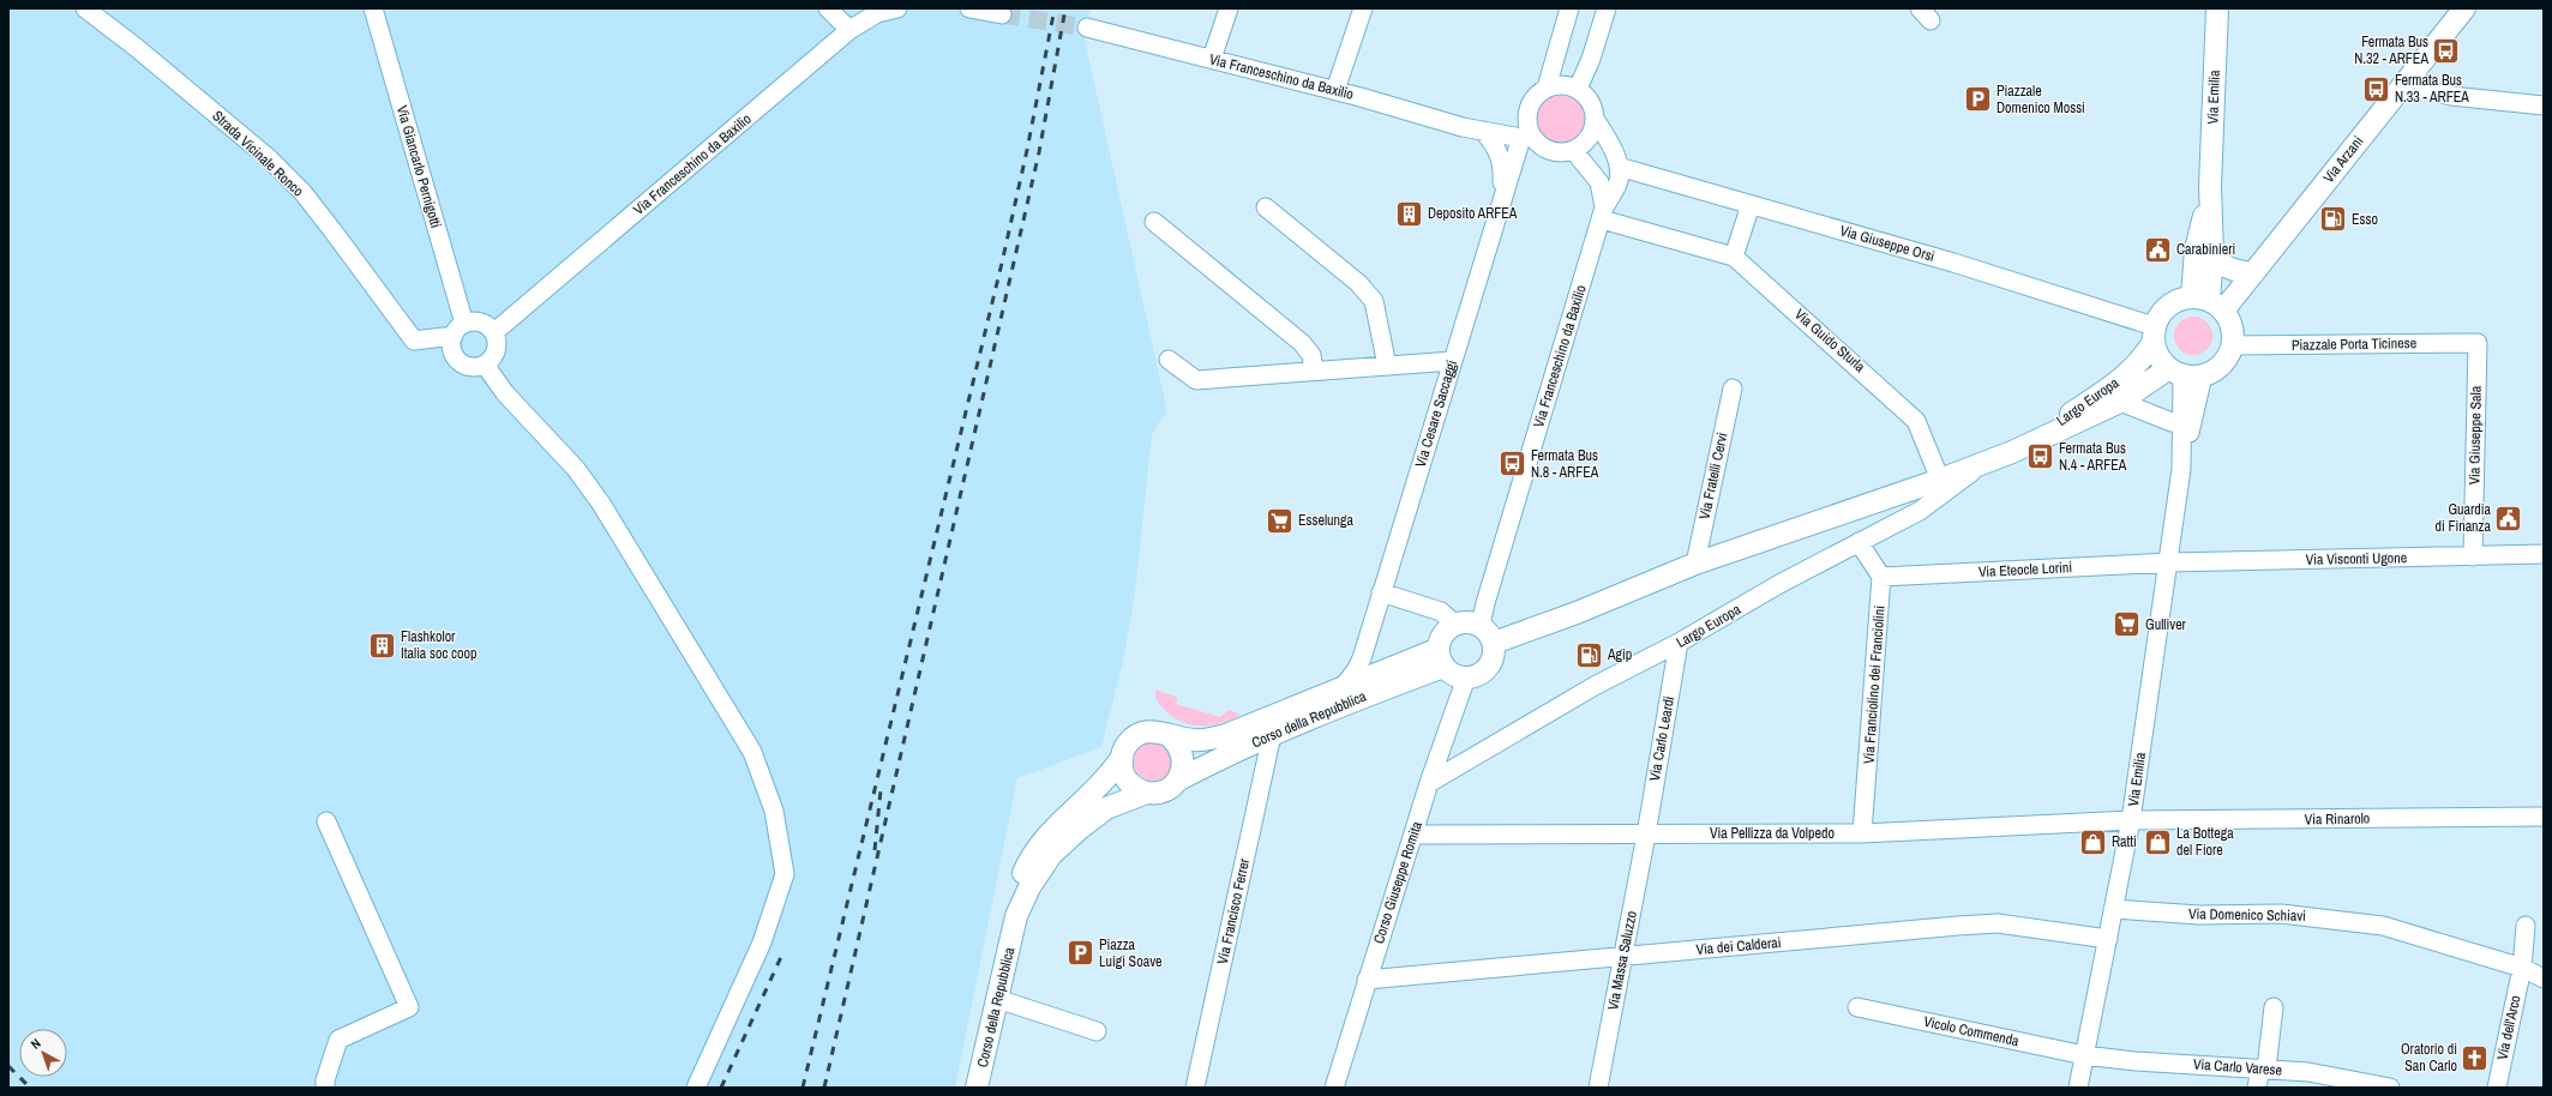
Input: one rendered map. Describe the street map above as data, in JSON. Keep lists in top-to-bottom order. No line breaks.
{"streets":{"street":["Via Franceschino da Baxilio","Via Emilia","Strada Vicinale Ronco","Via Arzani","Via Giancarlo Pernigotti","Via Giuseppe Orsi","Via Guido Sturla","Piazzale Porta Ticinese","Largo Europa","Via Cesare Saccaggi","Via Giuseppe Sala","Via Fratelli Cervi","Via Visconti Ugone","Via Eteocle Lorini","Via Franciolino dei Franciolini","Corso della Repubblica","Via Carlo Leardi","Via Rinarolo","Via Pellizza da Volpedo","Corso Giuseppe Romita","Via Francisco Ferrer","Via Domenico Schiavi","Via dei Calderai","Via Massa Saluzzo","Via dell'Arco","Vicolo Commenda","Via Carlo Varese"]},"crossings":[["Via Franceschino da Baxilio","Strada Vicinale Ronco"],["Via Franceschino da Baxilio","Via Giancarlo Pernigotti"],["Via Franceschino da Baxilio","Largo Europa"],["Via Franceschino da Baxilio","Via Cesare Saccaggi"],["Via Franceschino da Baxilio","Corso della Repubblica"],["Via Franceschino da Baxilio","Corso Giuseppe Romita"],["Via Emilia","Via Arzani"],["Via Emilia","Via Giuseppe Orsi"],["Via Emilia","Piazzale Porta Ticinese"],["Via Emilia","Largo Europa"],["Via Emilia","Via Visconti Ugone"],["Via Emilia","Via Eteocle Lorini"],["Via Emilia","Via Rinarolo"],["Via Emilia","Via Pellizza da Volpedo"],["Via Emilia","Via Domenico Schiavi"],["Via Emilia","Via dei Calderai"],["Via Emilia","Vicolo Commenda"],["Via Emilia","Via Carlo Varese"],["Strada Vicinale Ronco","Via Giancarlo Pernigotti"],["Via Arzani","Via Giuseppe Orsi"],["Via Arzani","Piazzale Porta Ticinese"],["Via Arzani","Largo Europa"],["Via Giuseppe Orsi","Piazzale Porta Ticinese"],["Via Giuseppe Orsi","Largo Europa"],["Via Guido Sturla","Largo Europa"],["Piazzale Porta Ticinese","Largo Europa"],["Piazzale Porta Ticinese","Via Giuseppe Sala"],["Largo Europa","Via Fratelli Cervi"],["Largo Europa","Corso della Repubblica"],["Largo Europa","Via Carlo Leardi"],["Largo Europa","Corso Giuseppe Romita"],["Via Cesare Saccaggi","Corso della Repubblica"],["Via Giuseppe Sala","Via Visconti Ugone"],["Via Visconti Ugone","Via Eteocle Lorini"],["Via Eteocle Lorini","Via Franciolino dei Franciolini"],["Via Franciolino dei Franciolini","Via Pellizza da Volpedo"],["Corso della Repubblica","Corso Giuseppe Romita"],["Corso della Repubblica","Via Francisco Ferrer"],["Via Carlo Leardi","Via Pellizza da Volpedo"],["Via Carlo Leardi","Via Massa Saluzzo"],["Via Rinarolo","Via Pellizza da Volpedo"],["Via Pellizza da Volpedo","Corso Giuseppe Romita"],["Via Pellizza da Volpedo","Via Massa Saluzzo"],["Corso Giuseppe Romita","Via dei Calderai"],["Via Domenico Schiavi","Via dell'Arco"],["Via dei Calderai","Via Massa Saluzzo"],["Vicolo Commenda","Via Carlo Varese"]],"places":{"bus stop":["Fermata Bus N.32 - ARFEA","Fermata Bus N.33 - ARFEA","Fermata Bus N.4 - ARFEA","Fermata Bus N.8 - ARFEA"],"parking":["Piazzale Domenico Mossi","Piazza Luigi Soave"],"building":["Deposito ARFEA","Flashkolor Italia soc coop"],"fuel station":["Esso","Agip"],"public building":["Carabinieri","Guardia di Finanza"],"supermarket":["Esselunga","Gulliver"],"shop":["Ratti","La Bottega del Fiore"],"church":["Oratorio di San Carlo"]},"north":"top left"}
